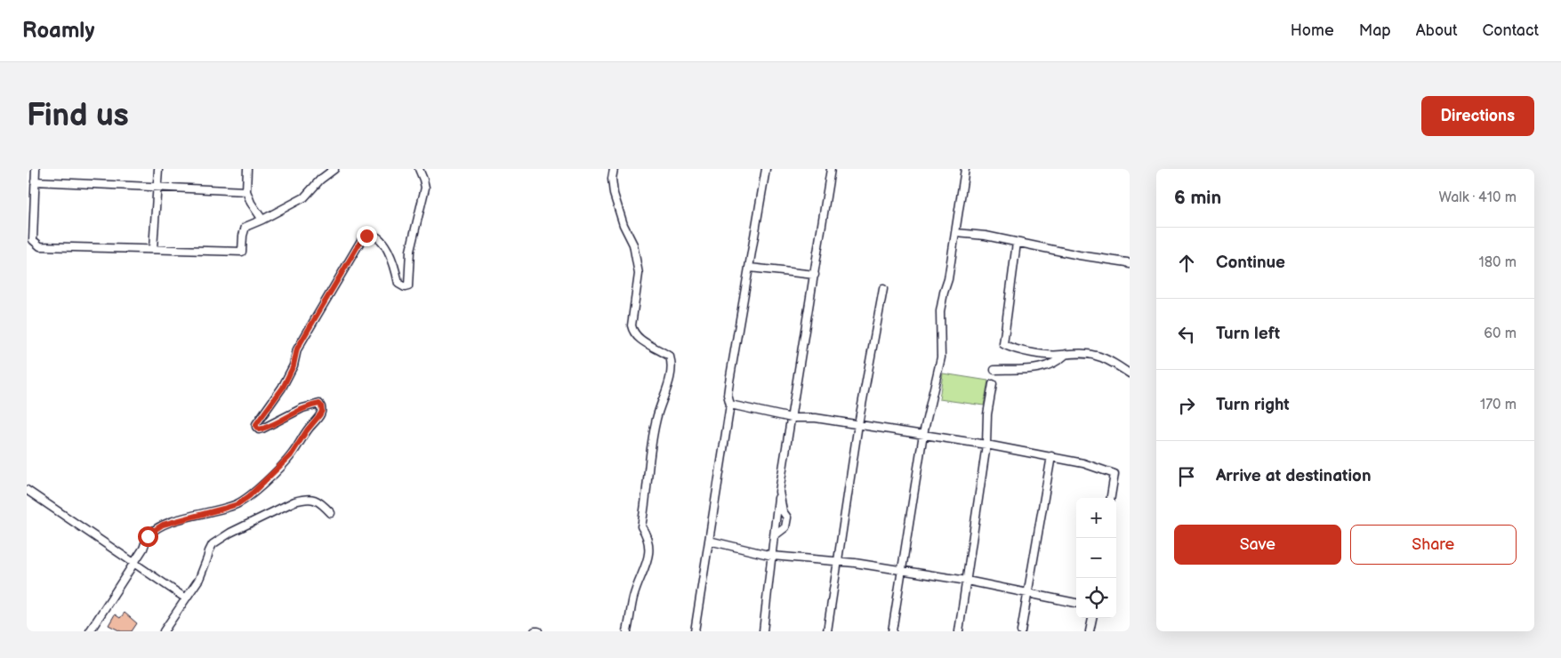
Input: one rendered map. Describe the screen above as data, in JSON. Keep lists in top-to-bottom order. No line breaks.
{"page":{"header":"Roamly","nav":["Home","Map","About","Contact"],"buttons":["Directions",["Save","Share"]],"title":"Find us","heading":["6 min","Walk · 410 m"],"list":[["Continue","180 m"],["Turn left","60 m"],["Turn right","170 m"],"Arrive at destination"],"map_buttons":["+","−"]}}
